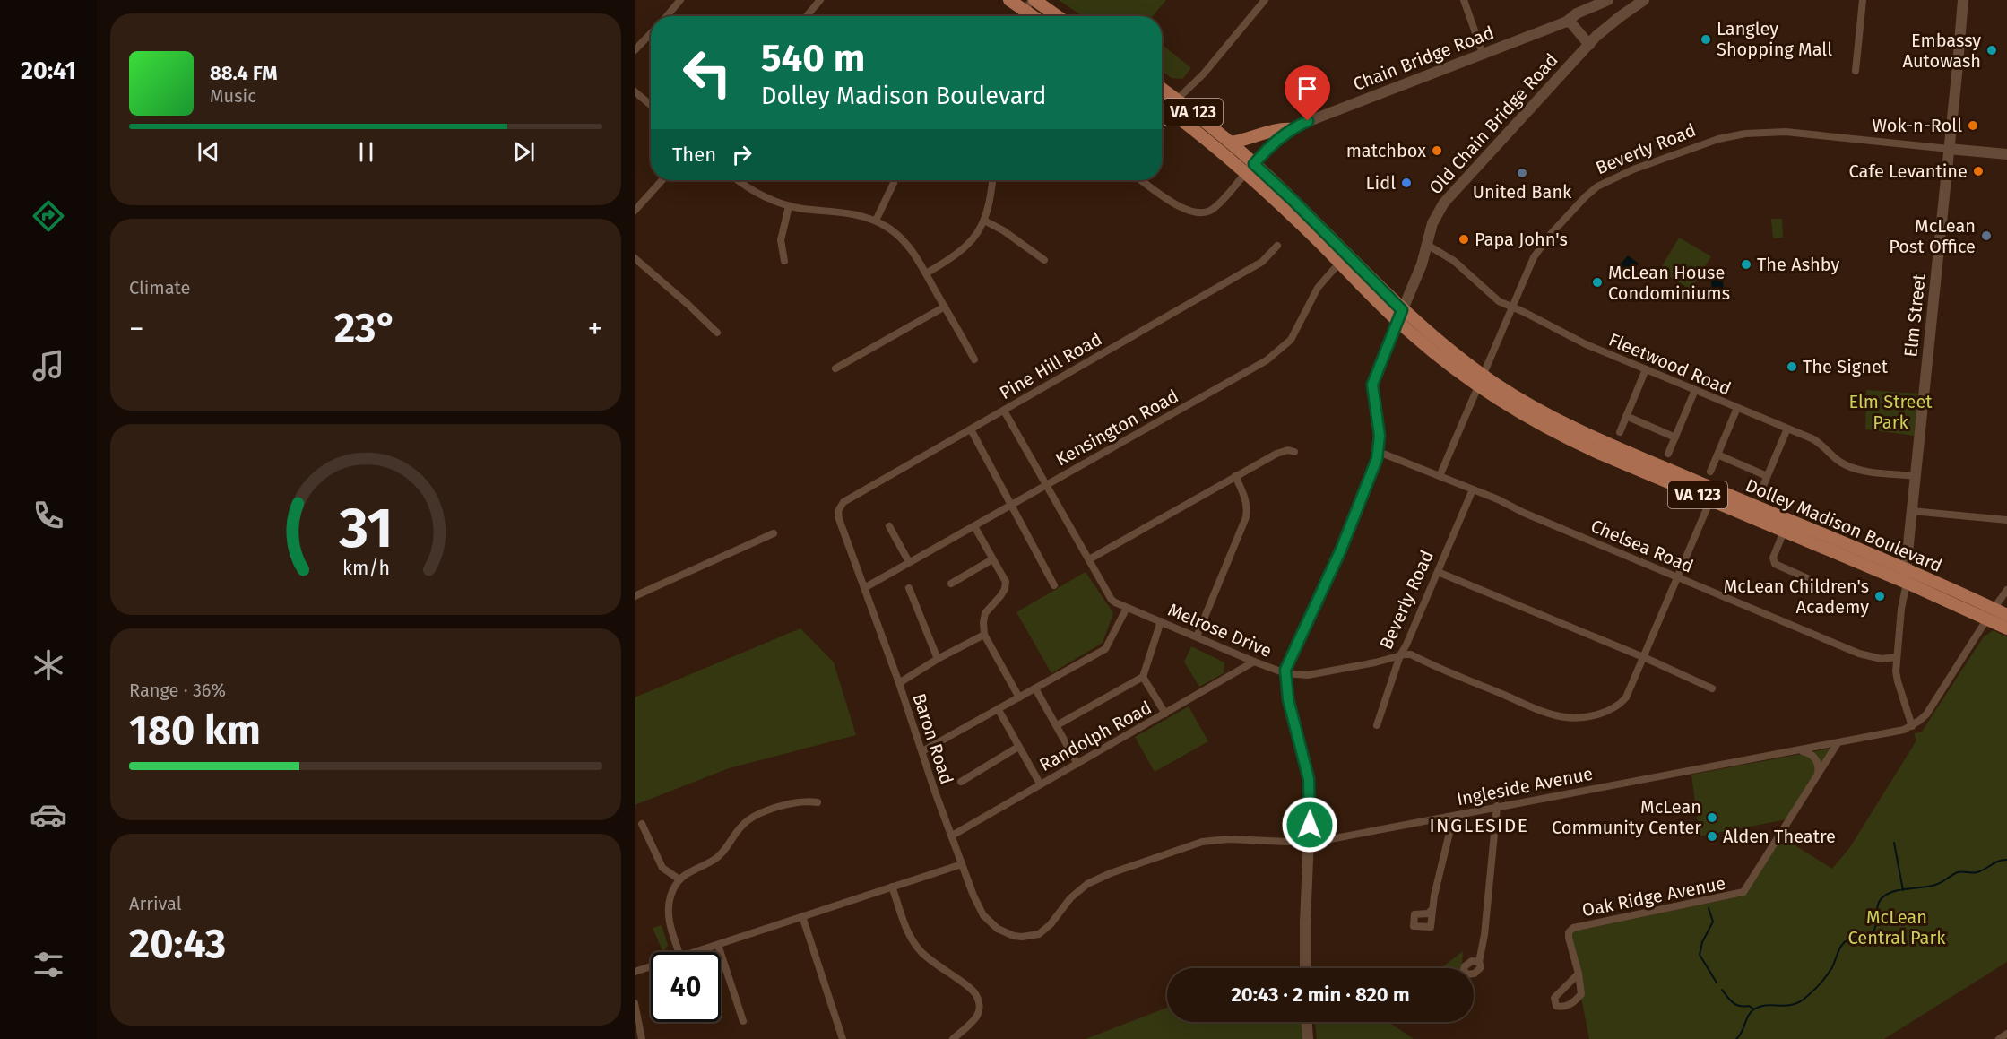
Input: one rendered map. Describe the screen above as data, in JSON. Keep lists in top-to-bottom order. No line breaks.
{"streets":{"main road":["VA 123","Dolley Madison Boulevard"],"street":["Chain Bridge Road","Old Chain Bridge Road","Beverly Road","Elm Street","Fleetwood Road","Pine Hill Road","Kensington Road","Chelsea Road","Melrose Drive","Randolph Road","Baron Road","Ingleside Avenue","Oak Ridge Avenue"]},"crossings":[["Chain Bridge Road","Dolley Madison Boulevard"],["Old Chain Bridge Road","Fleetwood Road"],["Old Chain Bridge Road","Dolley Madison Boulevard"],["Old Chain Bridge Road","Chelsea Road"],["Beverly Road","Elm Street"],["Beverly Road","Fleetwood Road"],["Beverly Road","Dolley Madison Boulevard"],["Beverly Road","Chelsea Road"],["Beverly Road","Melrose Drive"],["Elm Street","Fleetwood Road"],["Elm Street","Dolley Madison Boulevard"],["Pine Hill Road","Melrose Drive"],["Pine Hill Road","Baron Road"],["Kensington Road","Dolley Madison Boulevard"],["Kensington Road","Melrose Drive"],["Kensington Road","Baron Road"],["Dolley Madison Boulevard","Ingleside Avenue"],["Melrose Drive","Randolph Road"],["Randolph Road","Baron Road"],["Baron Road","Ingleside Avenue"],["Ingleside Avenue","Oak Ridge Avenue"]],"districts":["INGLESIDE"],"parks":["Elm Street Park","McLean Central Park"],"places":["Langley Shopping Mall","Embassy Autowash","Wok-n-Roll","matchbox","Cafe Levantine","United Bank","Lidl","McLean Post Office","Papa John's","The Ashby","McLean House Condominiums","The Signet","McLean Children's Academy","McLean Community Center","Alden Theatre"],"page":{"tabs":"20:41","turn":["540 m","Dolley Madison Boulevard"],"song":["88.4 FM","Music"],"then":"Then","tile":["Climate",["Range · 36%","180 km"],["Arrival","20:43"]],"heat":["−","23°","+"],"limit":"40","trip":"20:43 · 2 min · 820 m","gauge":["31","km/h"]}}
